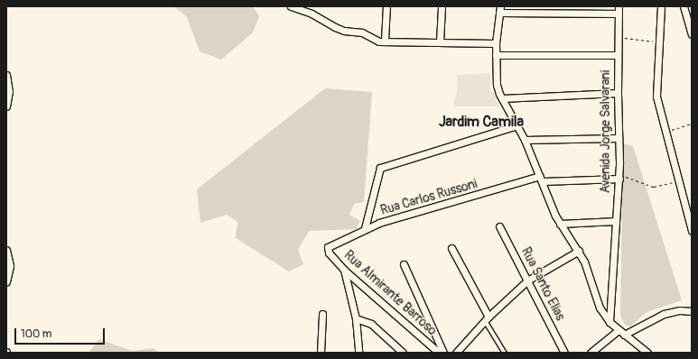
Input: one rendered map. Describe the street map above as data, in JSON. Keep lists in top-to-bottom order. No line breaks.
{"streets":{"street":["Avenida Jorge Salvarani","Rua Carlos Russoni","Rua Santo Elias","Rua Almirante Barroso"]},"crossings":[["Avenida Jorge Salvarani","Rua Carlos Russoni"],["Rua Carlos Russoni","Rua Almirante Barroso"]],"districts":["Jardim Camila"],"scale_bar":"100 m"}
